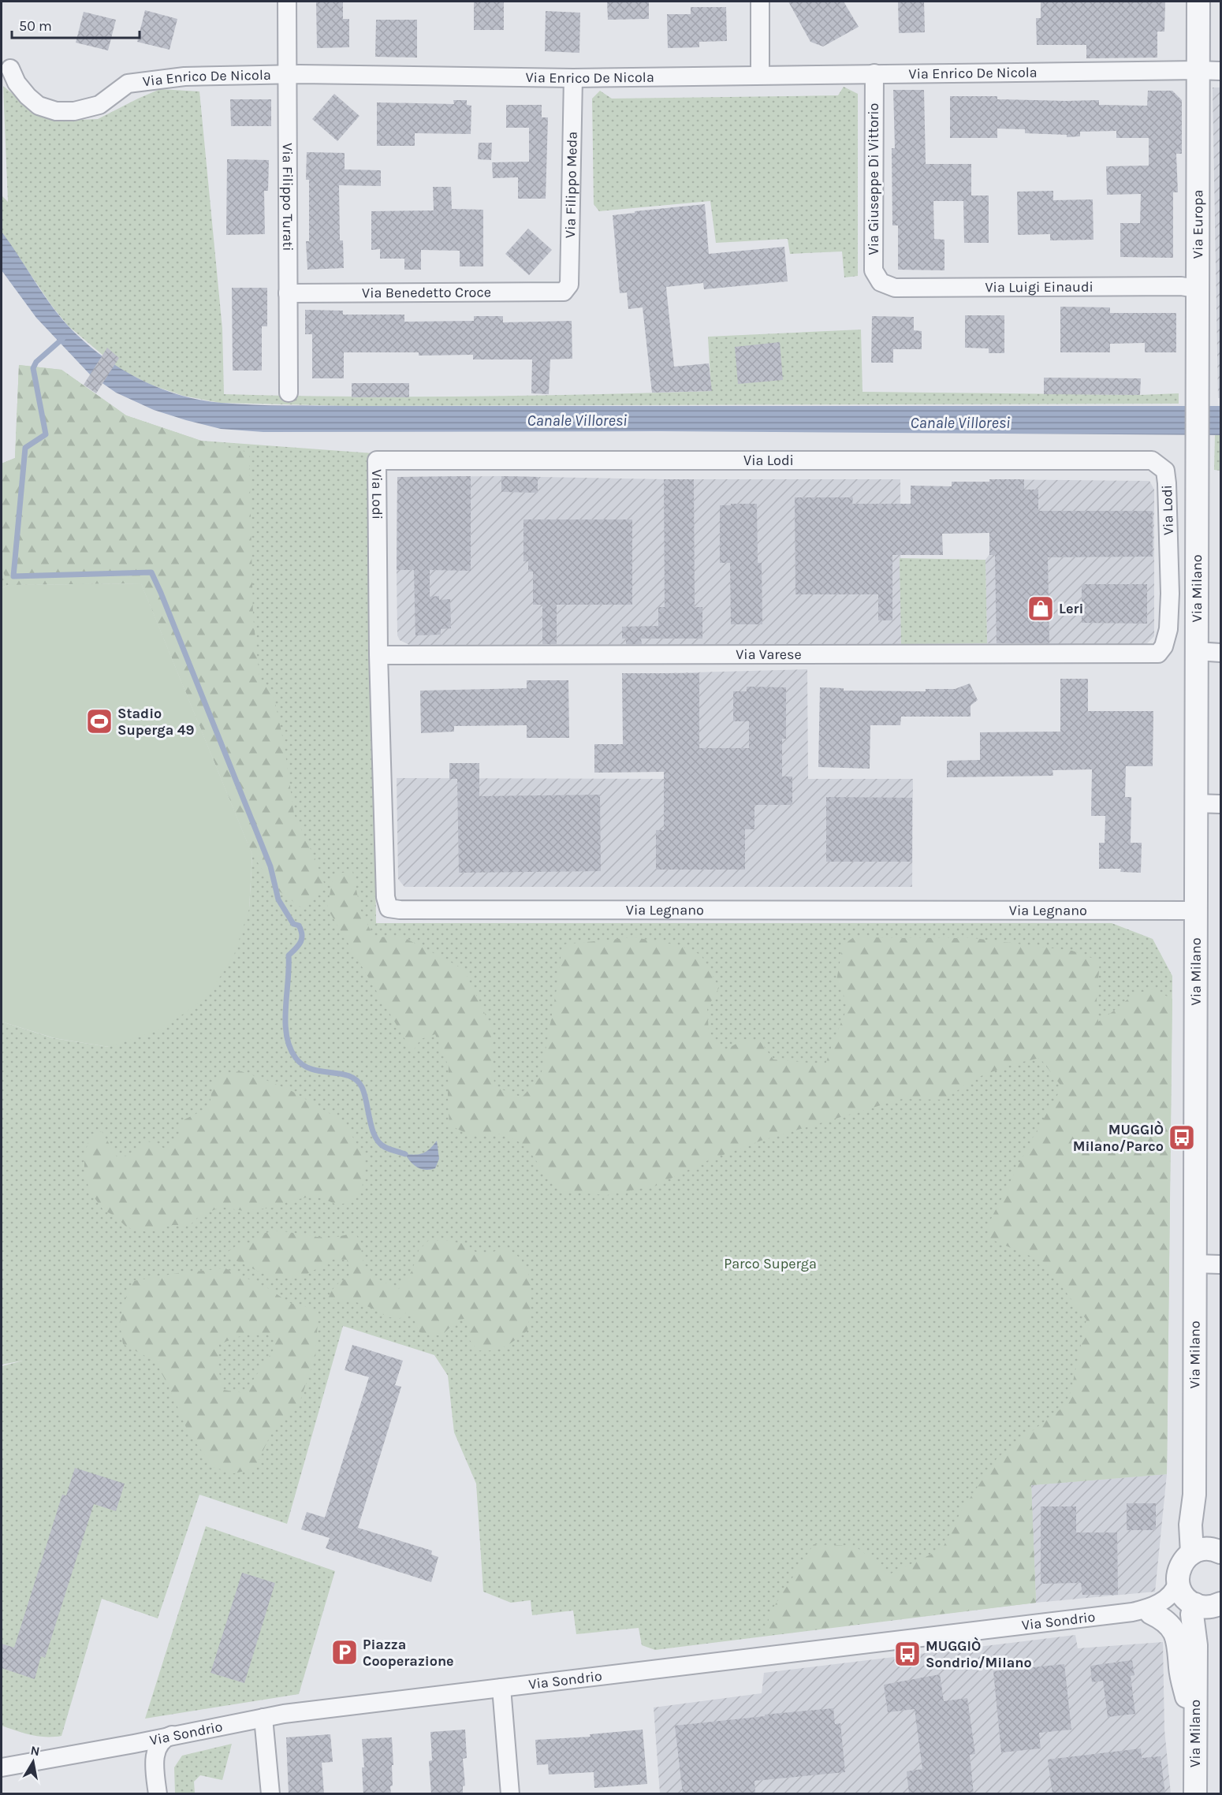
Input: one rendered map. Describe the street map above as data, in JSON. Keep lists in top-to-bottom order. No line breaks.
{"streets":{"street":["Via Enrico De Nicola","Via Giuseppe Di Vittorio","Via Filippo Meda","Via Filippo Turati","Via Europa","Via Luigi Einaudi","Via Benedetto Croce","Via Lodi","Via Milano","Via Varese","Via Legnano","Via Sondrio"]},"crossings":[["Via Enrico De Nicola","Via Giuseppe Di Vittorio"],["Via Enrico De Nicola","Via Filippo Meda"],["Via Enrico De Nicola","Via Filippo Turati"],["Via Enrico De Nicola","Via Europa"],["Via Giuseppe Di Vittorio","Via Luigi Einaudi"],["Via Filippo Meda","Via Benedetto Croce"],["Via Filippo Turati","Via Benedetto Croce"],["Via Europa","Via Luigi Einaudi"],["Via Europa","Via Milano"],["Via Lodi","Via Varese"],["Via Lodi","Via Legnano"],["Via Milano","Via Legnano"],["Via Milano","Via Sondrio"],["Via Varese","Via Legnano"]],"water":["Canale Villoresi"],"parks":["Parco Superga"],"places":{"shop":["Leri"],"sports":["Stadio Superga 49"],"bus stop":["MUGGIÒ Milano/Parco","MUGGIÒ Sondrio/Milano"],"parking":["Piazza Cooperazione"]},"scale_bar":"50 m","north":"top"}
